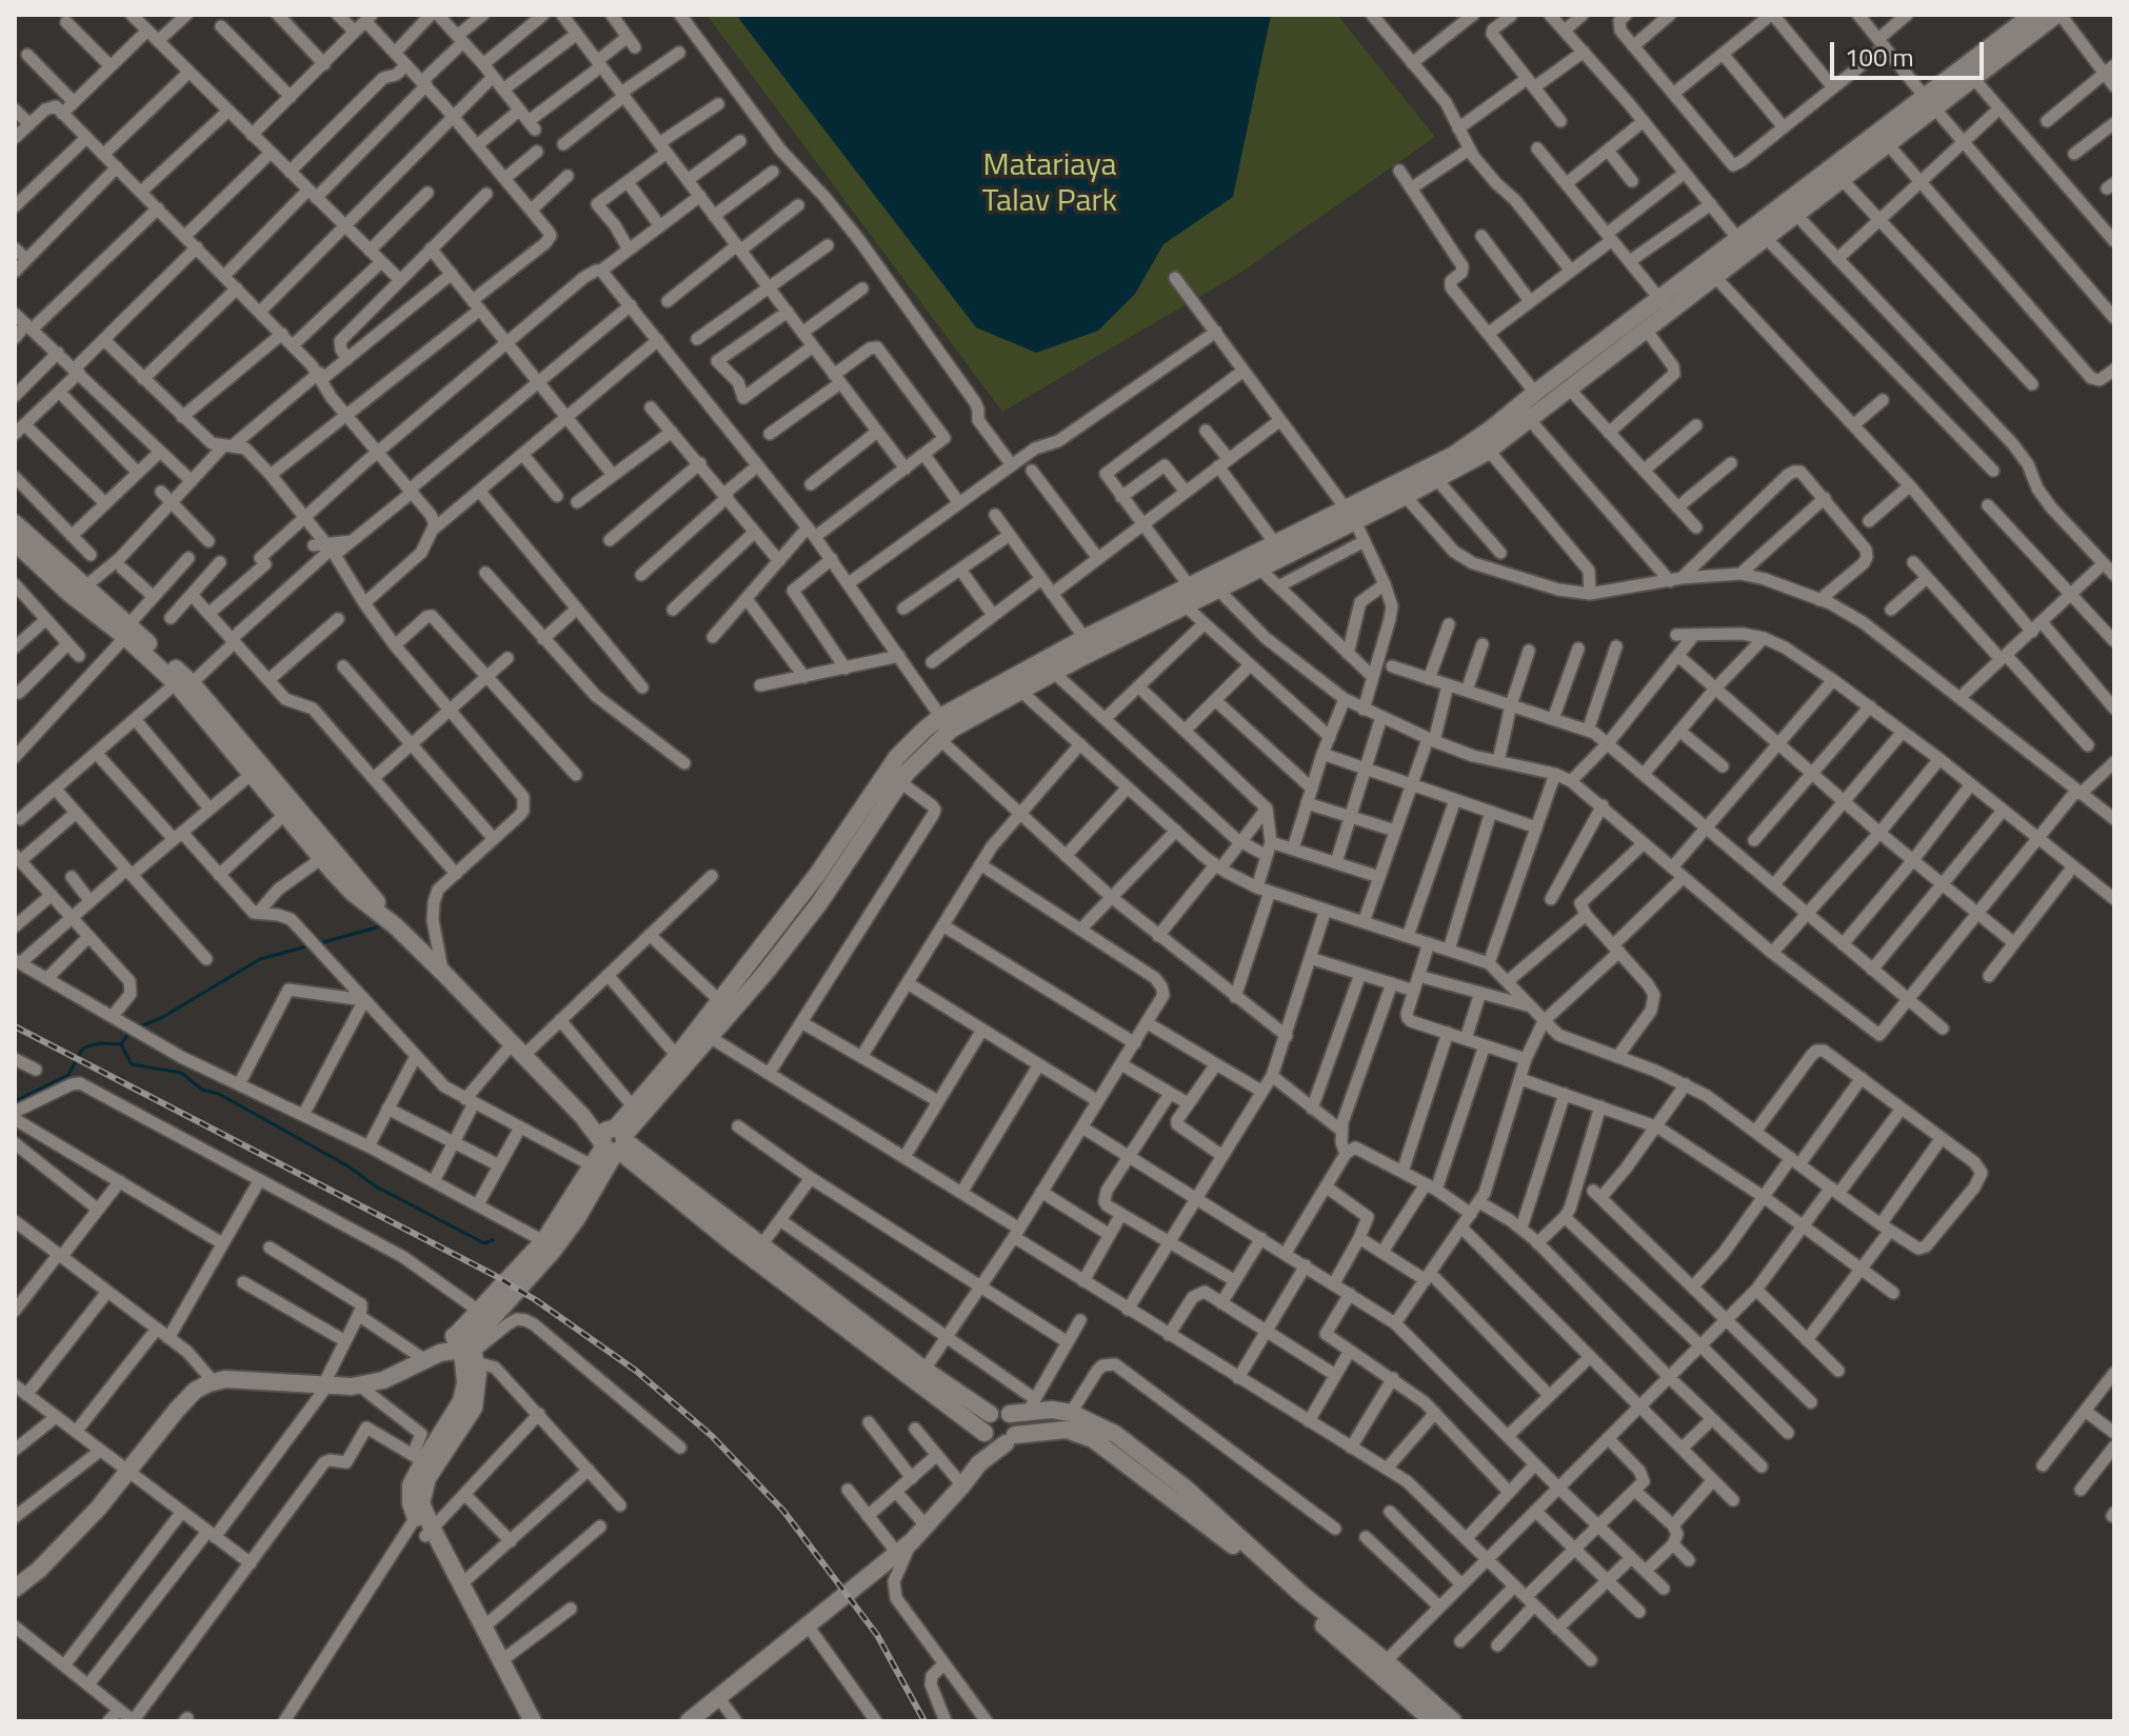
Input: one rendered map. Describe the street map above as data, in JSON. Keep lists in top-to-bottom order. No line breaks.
{"parks":["Matariaya Talav Park"],"scale_bar":"100 m"}
